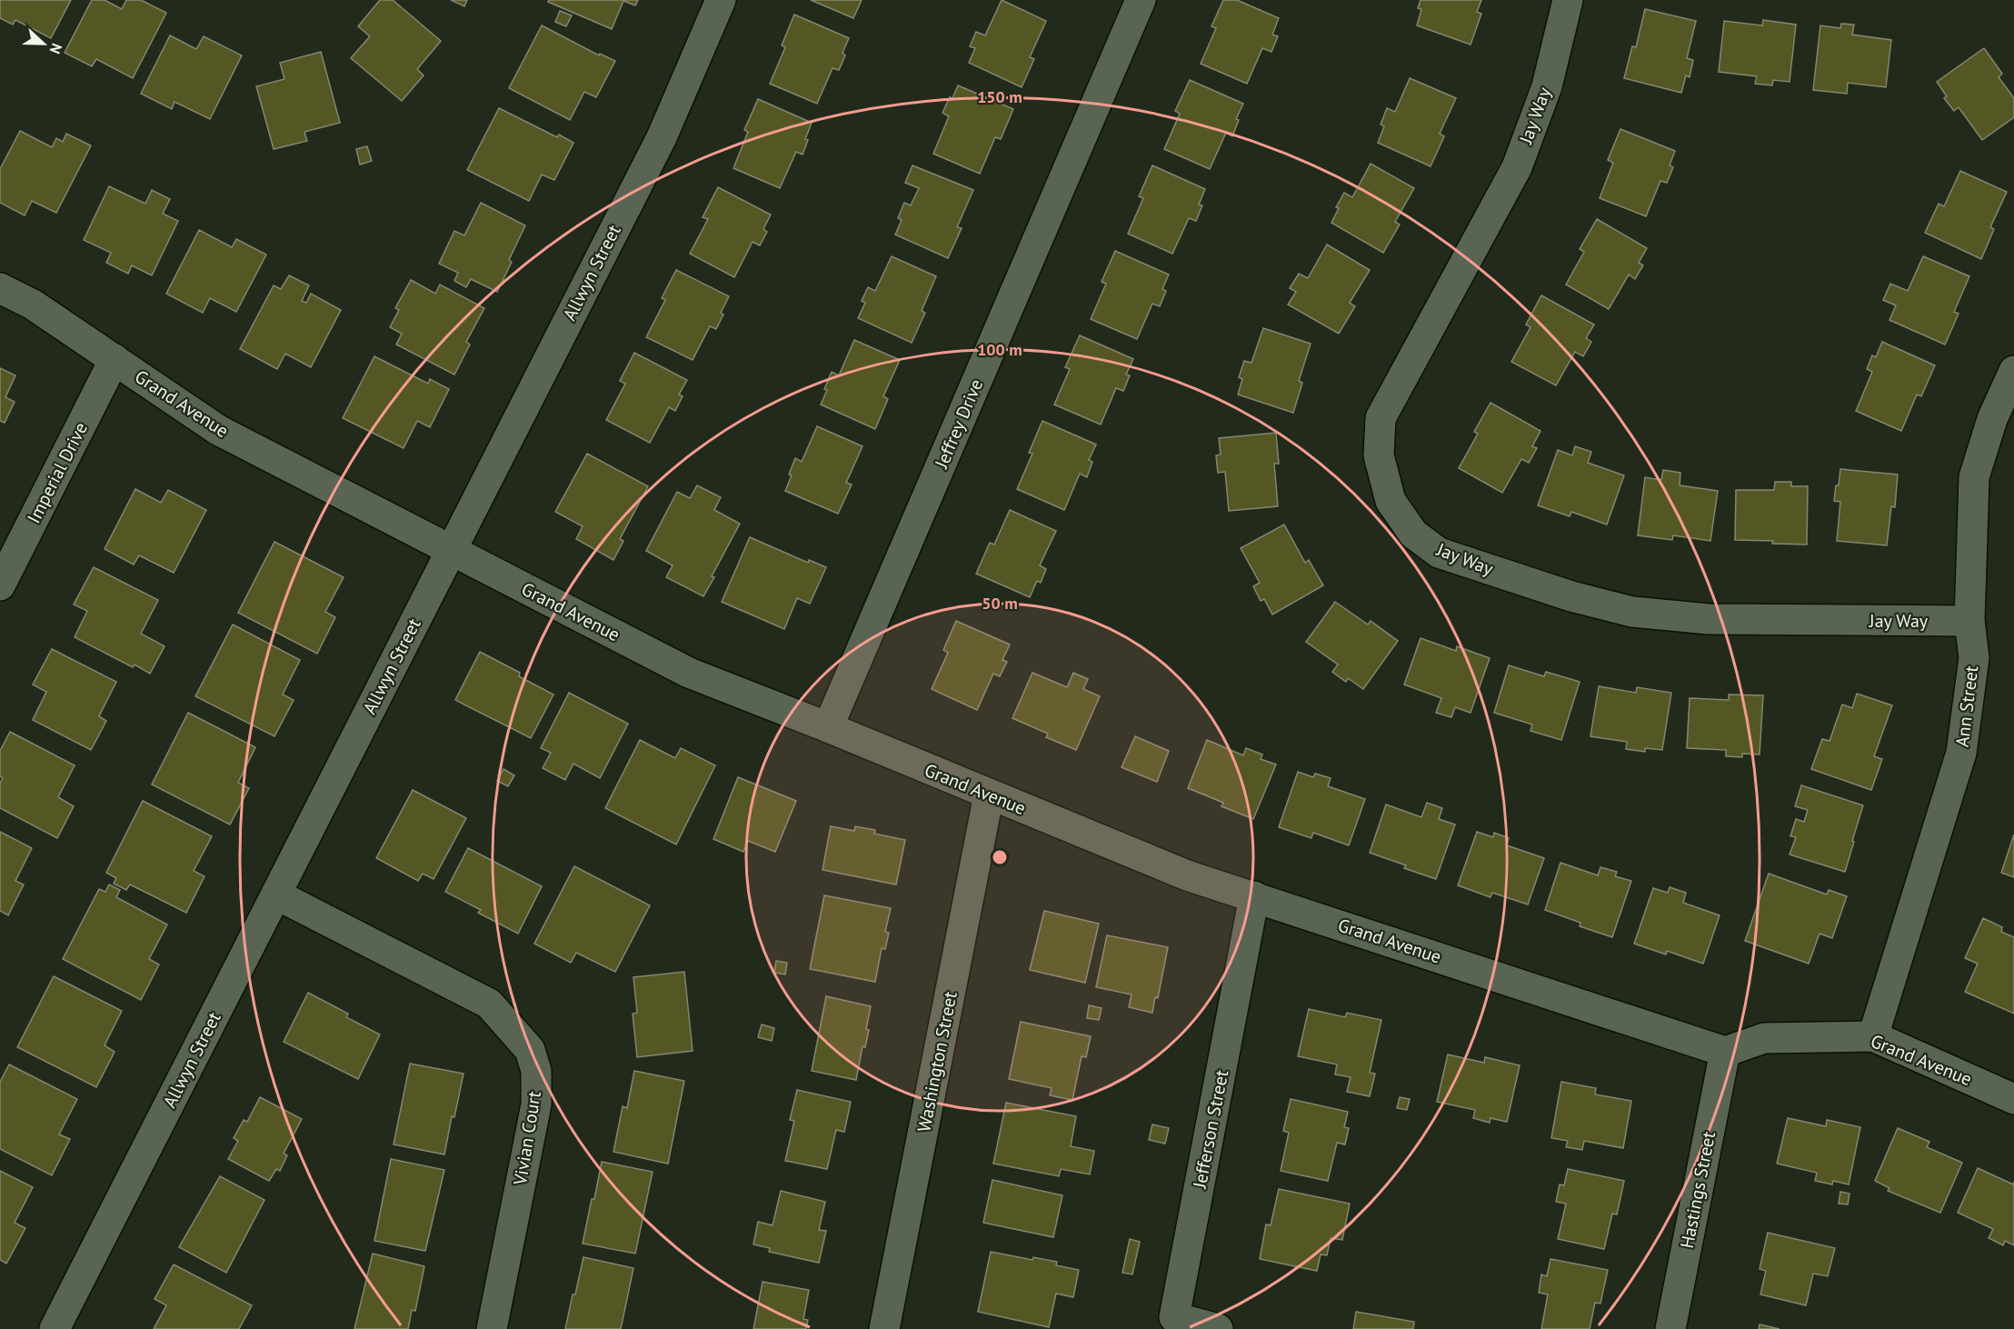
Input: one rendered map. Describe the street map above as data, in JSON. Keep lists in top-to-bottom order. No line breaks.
{"streets":{"street":["Jay Way","Allwyn Street","Grand Avenue","Jeffrey Drive","Imperial Drive","Ann Street","Washington Street","Jefferson Street","Vivian Court","Hastings Street"]},"crossings":[["Jay Way","Ann Street"],["Allwyn Street","Grand Avenue"],["Allwyn Street","Vivian Court"],["Grand Avenue","Jeffrey Drive"],["Grand Avenue","Imperial Drive"],["Grand Avenue","Ann Street"],["Grand Avenue","Washington Street"],["Grand Avenue","Jefferson Street"],["Grand Avenue","Hastings Street"]],"north":"right","rings":["150 m","100 m","50 m"]}
